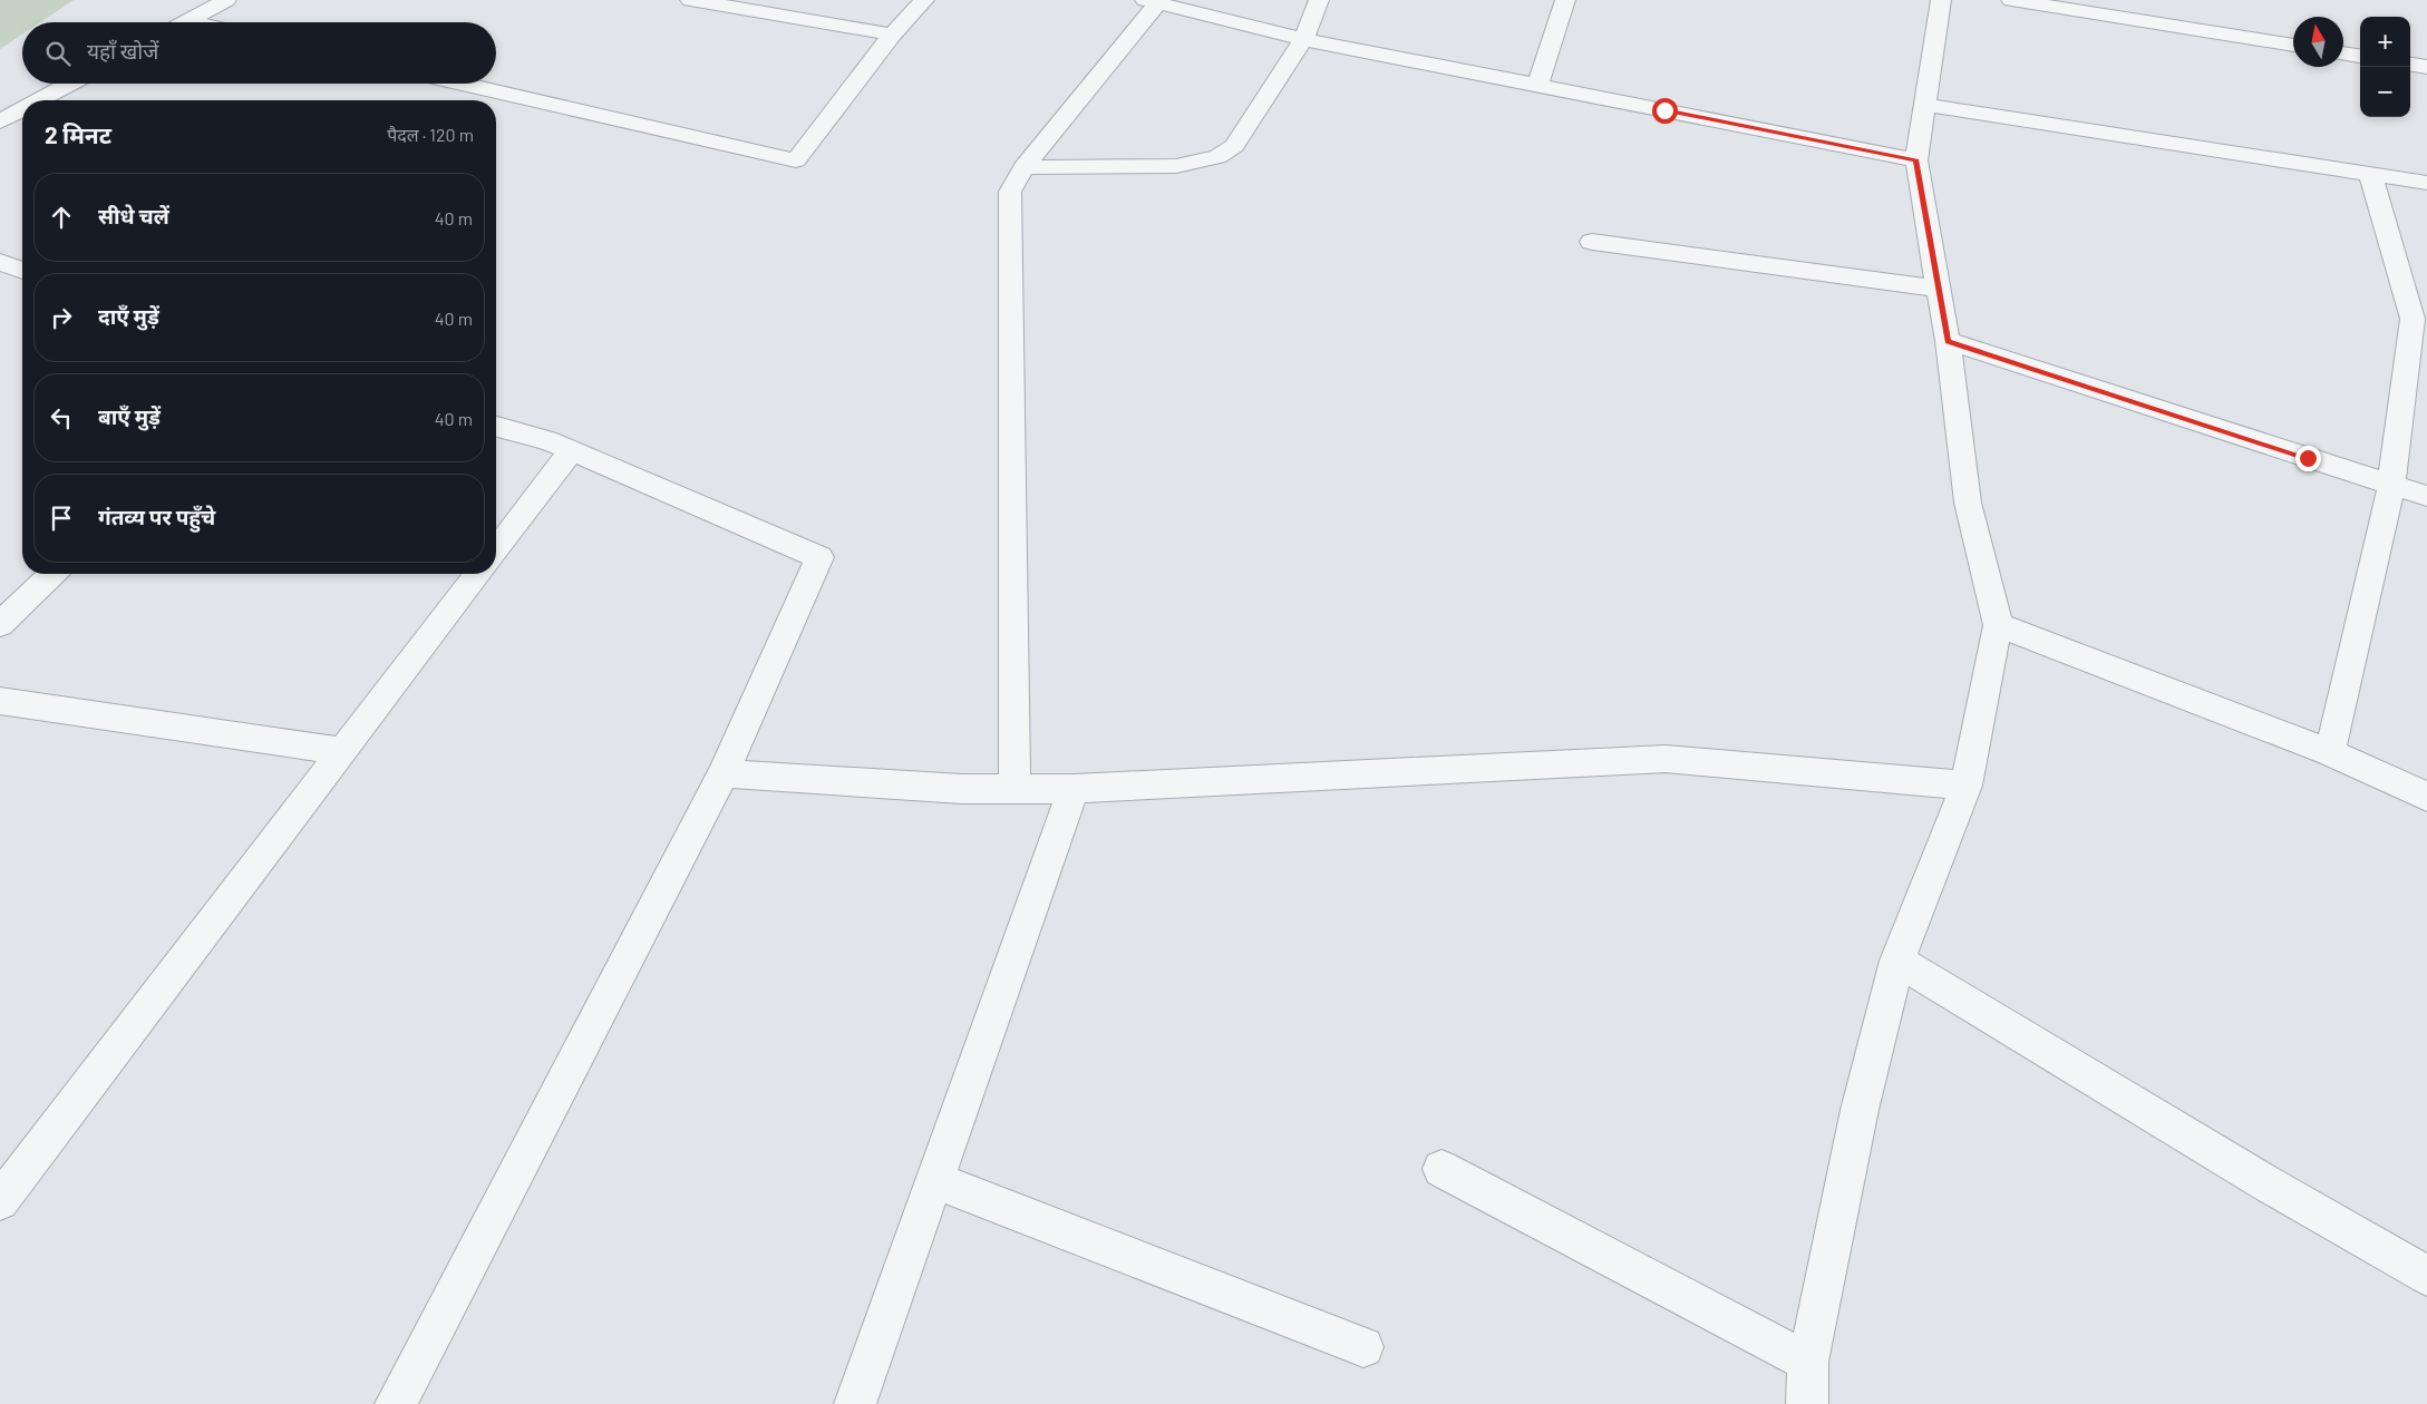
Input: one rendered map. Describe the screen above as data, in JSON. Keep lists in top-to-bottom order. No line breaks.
{"north":"top","page":{"map_buttons":["+","−"],"search":"यहाँ खोजें","heading":["2 मिनट","पैदल · 120 m"],"list":[["सीधे चलें","40 m"],["दाएँ मुड़ें","40 m"],["बाएँ मुड़ें","40 m"],"गंतव्य पर पहुँचे"]}}
